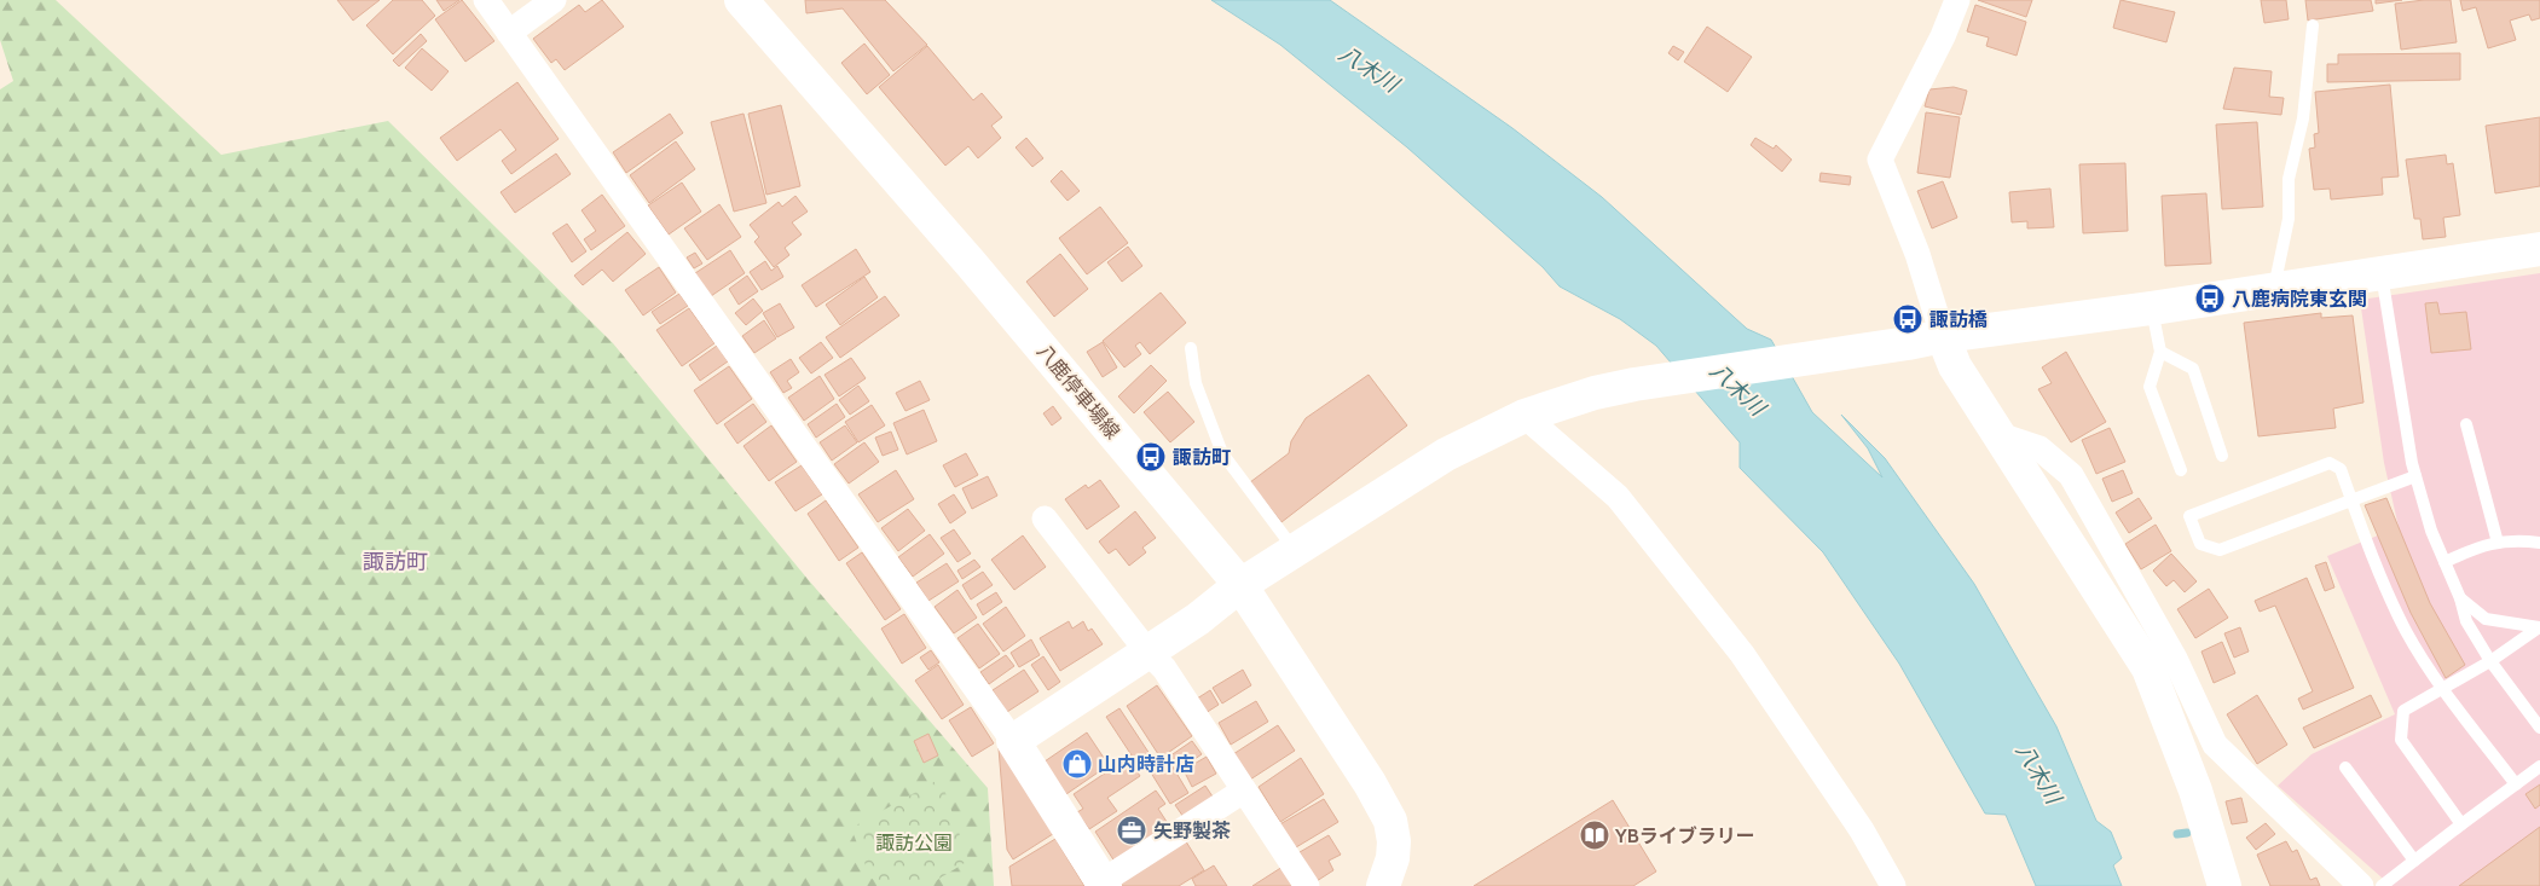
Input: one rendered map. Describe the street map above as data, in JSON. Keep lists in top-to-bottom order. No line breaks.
{"streets":{"street":["八鹿停車場線"]},"districts":["諏訪町"],"water":["八木川"],"parks":["諏訪公園"],"places":{"bus stop":["八鹿病院東玄関","諏訪橋","諏訪町"],"shop":["山内時計店"],"office":["矢野製茶"],"library":["YBライブラリー"]}}
